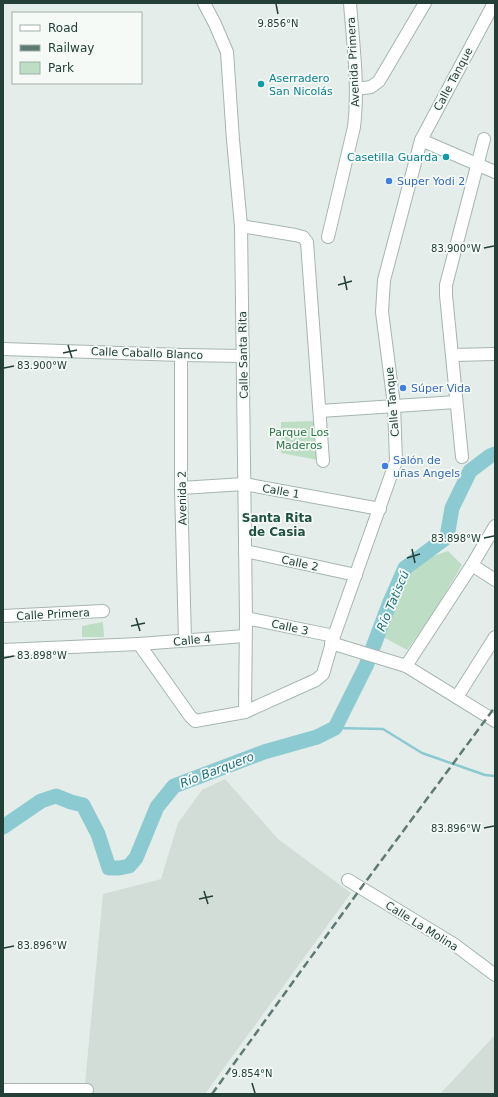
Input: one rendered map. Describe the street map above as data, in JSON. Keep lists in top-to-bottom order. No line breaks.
{"streets":{"street":["Avenida Primera","Calle Tanque","Calle Caballo Blanco","Calle Santa Rita","Calle 1","Avenida 2","Calle 2","Calle Primera","Calle 3","Calle 4","Calle La Molina"]},"crossings":[["Calle Tanque","Calle Santa Rita"],["Calle Tanque","Calle 1"],["Calle Tanque","Calle 2"],["Calle Tanque","Calle 3"],["Calle Tanque","Calle 4"],["Calle Caballo Blanco","Calle Santa Rita"],["Calle Caballo Blanco","Avenida 2"],["Calle Santa Rita","Calle 1"],["Calle Santa Rita","Calle 2"],["Calle Santa Rita","Calle 3"],["Calle Santa Rita","Calle 4"],["Calle 1","Avenida 2"],["Avenida 2","Calle 4"]],"districts":["Santa Rita de Casia"],"water":["Río Tatiscú","Río Barquero"],"parks":["Parque Los Maderos"],"places":["Aserradero San Nicolás","Casetilla Guarda","Super Yodi 2","Súper Vida","Salón de uñas Angels"],"legend":["Road","Railway","Park"],"coordinates":["9.856°N","83.900°W","83.898°W","83.896°W","9.854°N"]}
